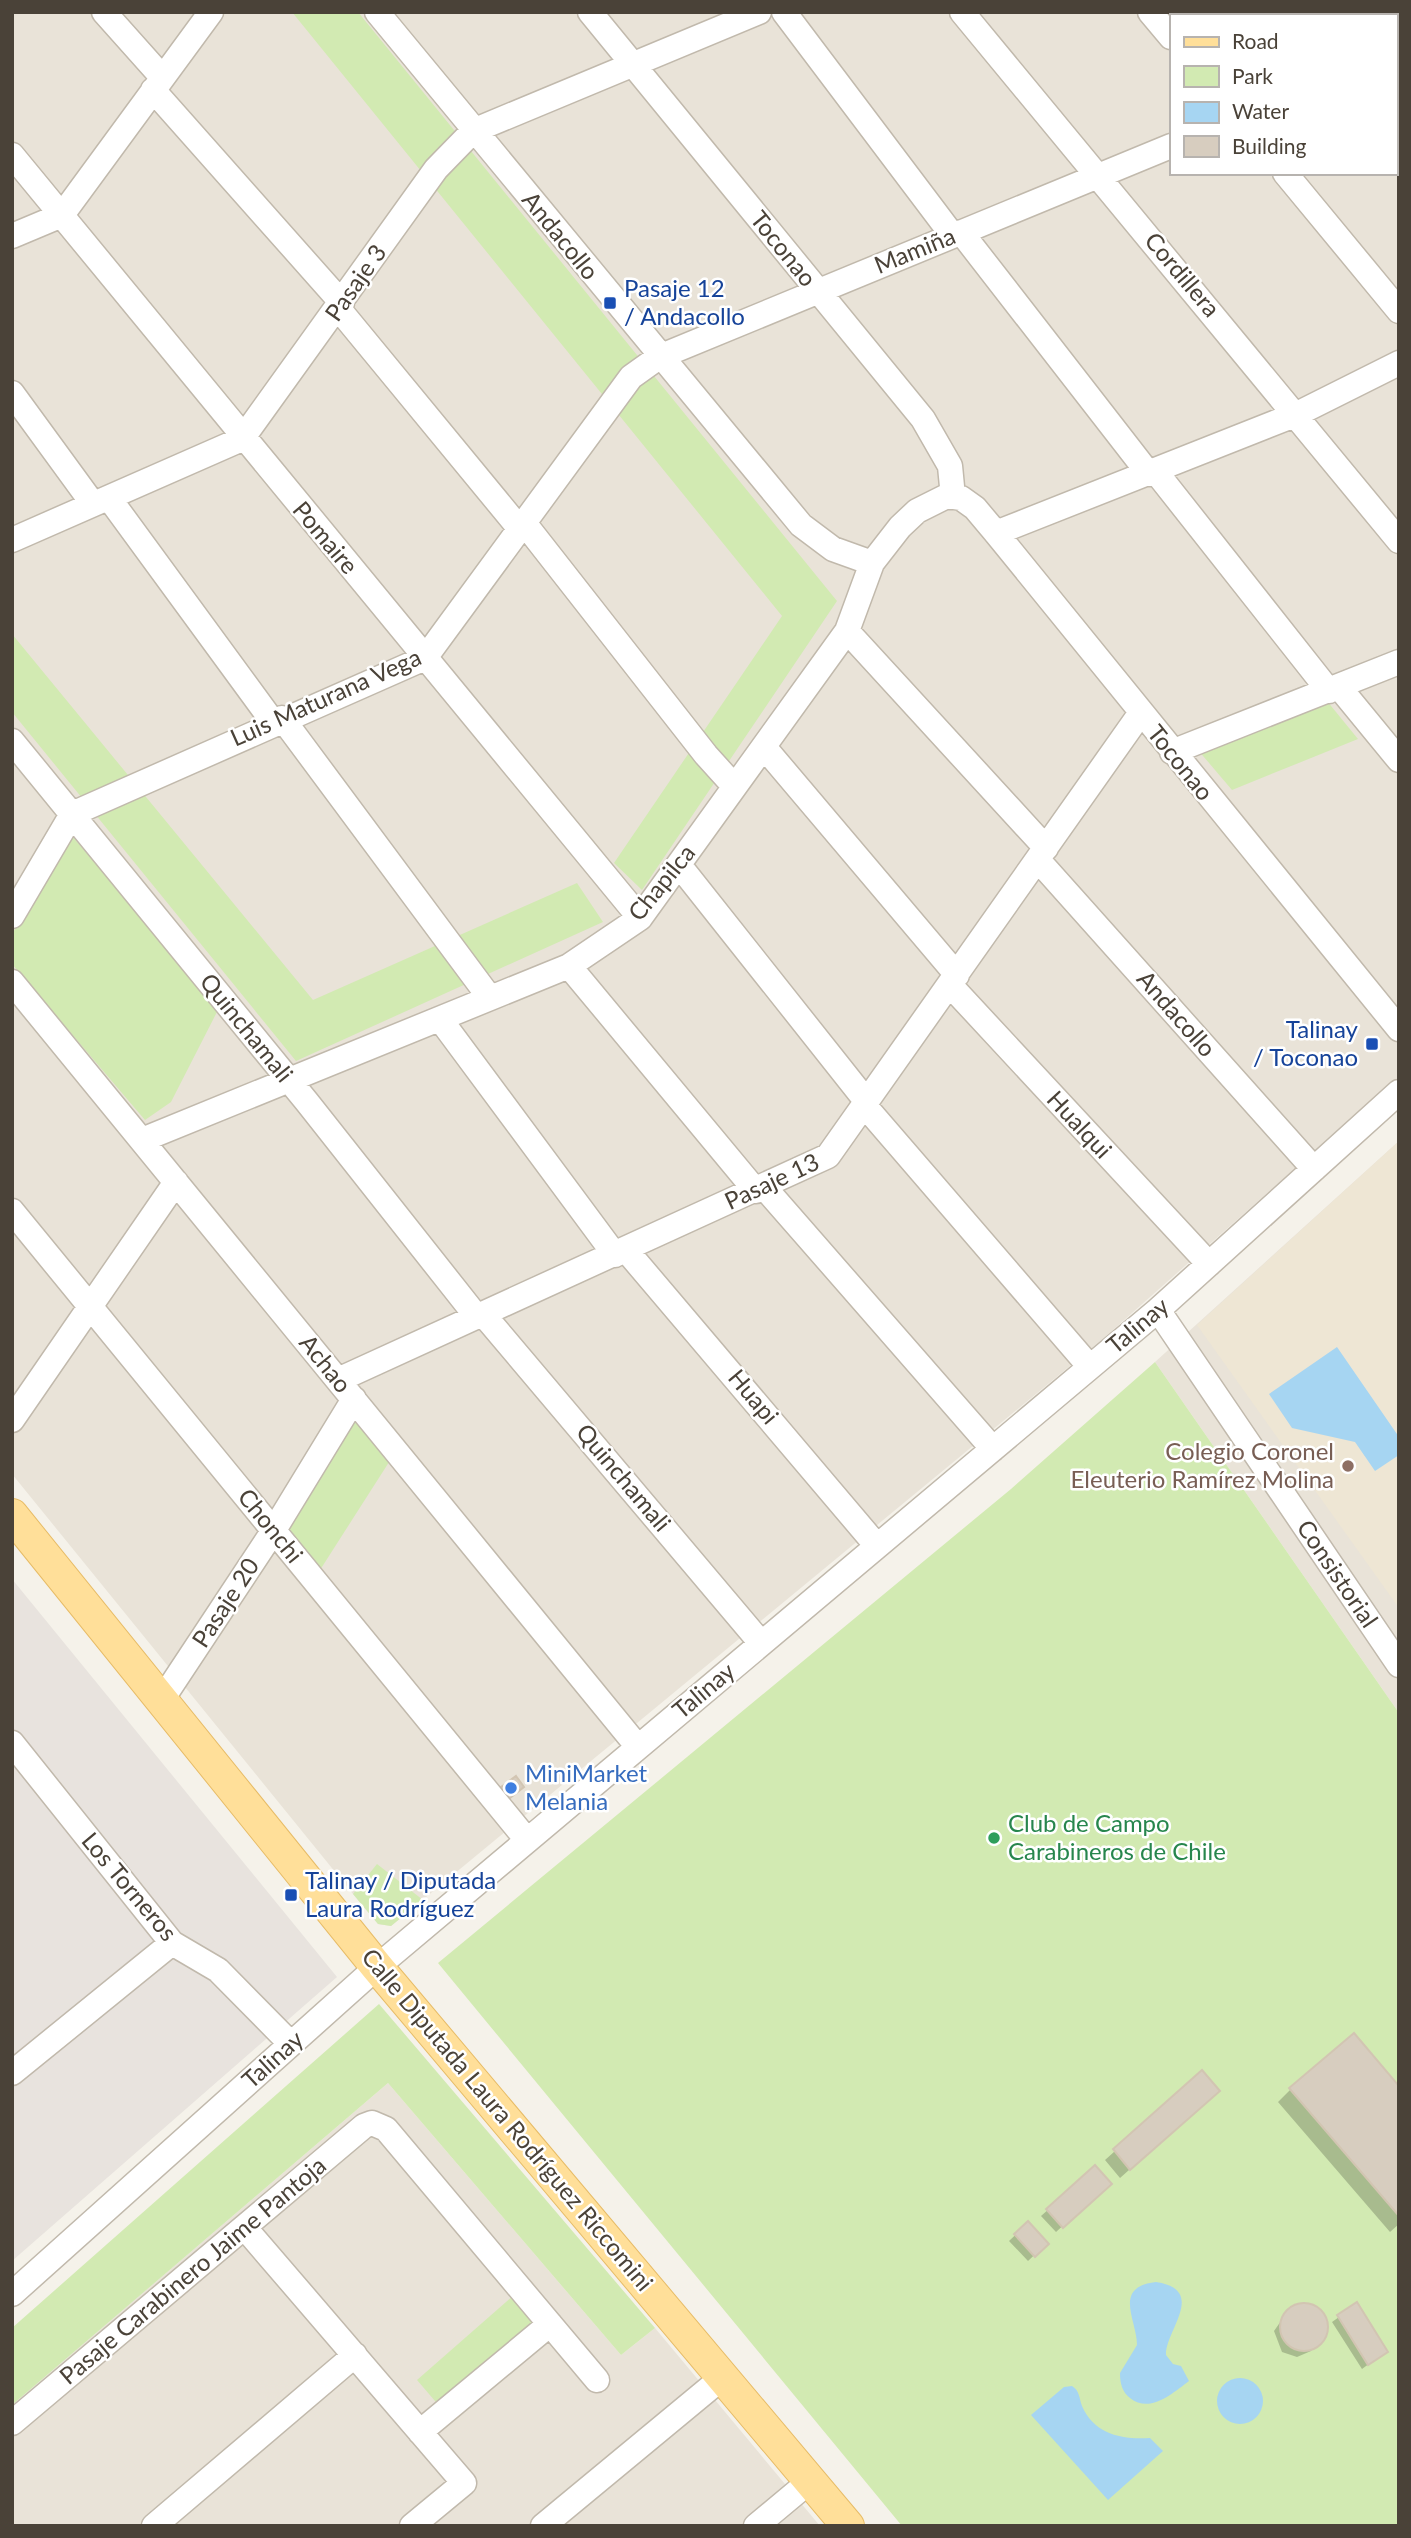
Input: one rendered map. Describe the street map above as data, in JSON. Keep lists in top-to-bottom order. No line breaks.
{"streets":{"main road":["Calle Diputada Laura Rodríguez Riccomini"],"street":["Andacollo","Toconao","Mamiña","Cordillera","Pasaje 3","Pomaire","Luis Maturana Vega","Chapilca","Quinchamali","Hualqui","Pasaje 13","Talinay","Achao","Huapi","Chonchi","Consistorial","Pasaje 20","Los Torneros","Pasaje Carabinero Jaime Pantoja"]},"crossings":[["Andacollo","Mamiña"],["Andacollo","Pasaje 3"],["Andacollo","Luis Maturana Vega"],["Andacollo","Chapilca"],["Andacollo","Pasaje 13"],["Andacollo","Talinay"],["Toconao","Mamiña"],["Toconao","Chapilca"],["Toconao","Pasaje 13"],["Mamiña","Cordillera"],["Mamiña","Luis Maturana Vega"],["Pasaje 3","Pomaire"],["Pomaire","Luis Maturana Vega"],["Pomaire","Chapilca"],["Luis Maturana Vega","Quinchamali"],["Chapilca","Quinchamali"],["Chapilca","Hualqui"],["Chapilca","Achao"],["Chapilca","Huapi"],["Quinchamali","Pasaje 13"],["Quinchamali","Talinay"],["Hualqui","Pasaje 13"],["Hualqui","Talinay"],["Pasaje 13","Achao"],["Pasaje 13","Huapi"],["Pasaje 13","Pasaje 20"],["Talinay","Achao"],["Talinay","Huapi"],["Talinay","Chonchi"],["Talinay","Consistorial"],["Talinay","Los Torneros"],["Talinay","Calle Diputada Laura Rodríguez Riccomini"],["Achao","Pasaje 20"],["Chonchi","Pasaje 20"],["Pasaje 20","Calle Diputada Laura Rodríguez Riccomini"]],"places":{"transit":["Pasaje 12 / Andacollo","Talinay / Toconao","Talinay / Diputada Laura Rodríguez"],"other":["Colegio Coronel Eleuterio Ramírez Molina","MiniMarket Melania","Club de Campo Carabineros de Chile"]},"legend":["Road","Park","Water","Building"]}
